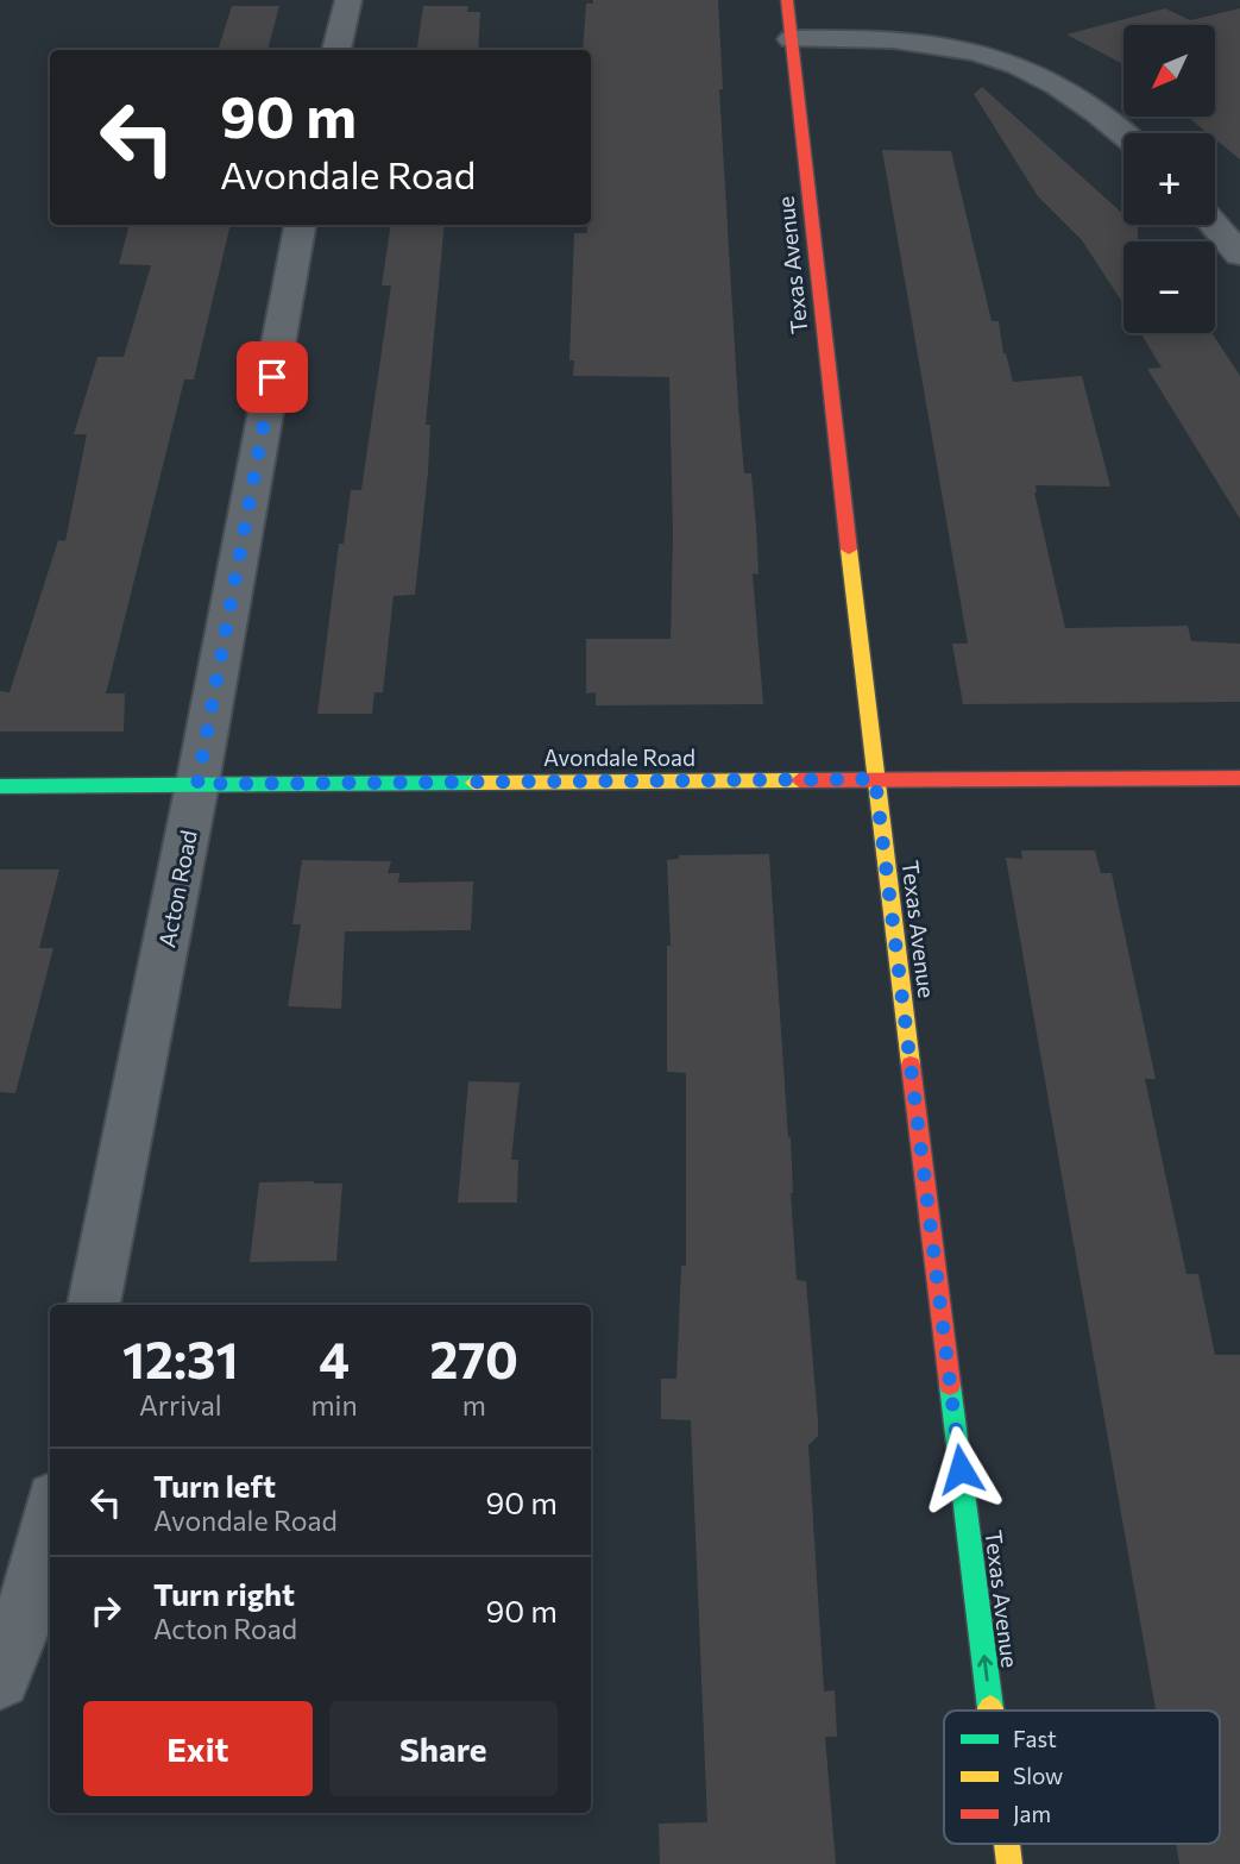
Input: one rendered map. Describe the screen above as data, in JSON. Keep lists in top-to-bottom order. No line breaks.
{"streets":{"street":["Texas Avenue","Avondale Road","Acton Road"]},"crossings":[["Texas Avenue","Avondale Road"],["Avondale Road","Acton Road"]],"one_way":["Texas Avenue"],"legend":["Fast","Slow","Jam"],"north":"bottom left","page":{"map_buttons":["+","−"],"turn":["90 m","Avondale Road"],"eta":["12:31","Arrival","4","min","270","m"],"list":[{"name":"Turn left","note":"Avondale Road","value":"90 m"},{"name":"Turn right","note":"Acton Road","value":"90 m"}],"buttons":["Exit","Share"]}}
